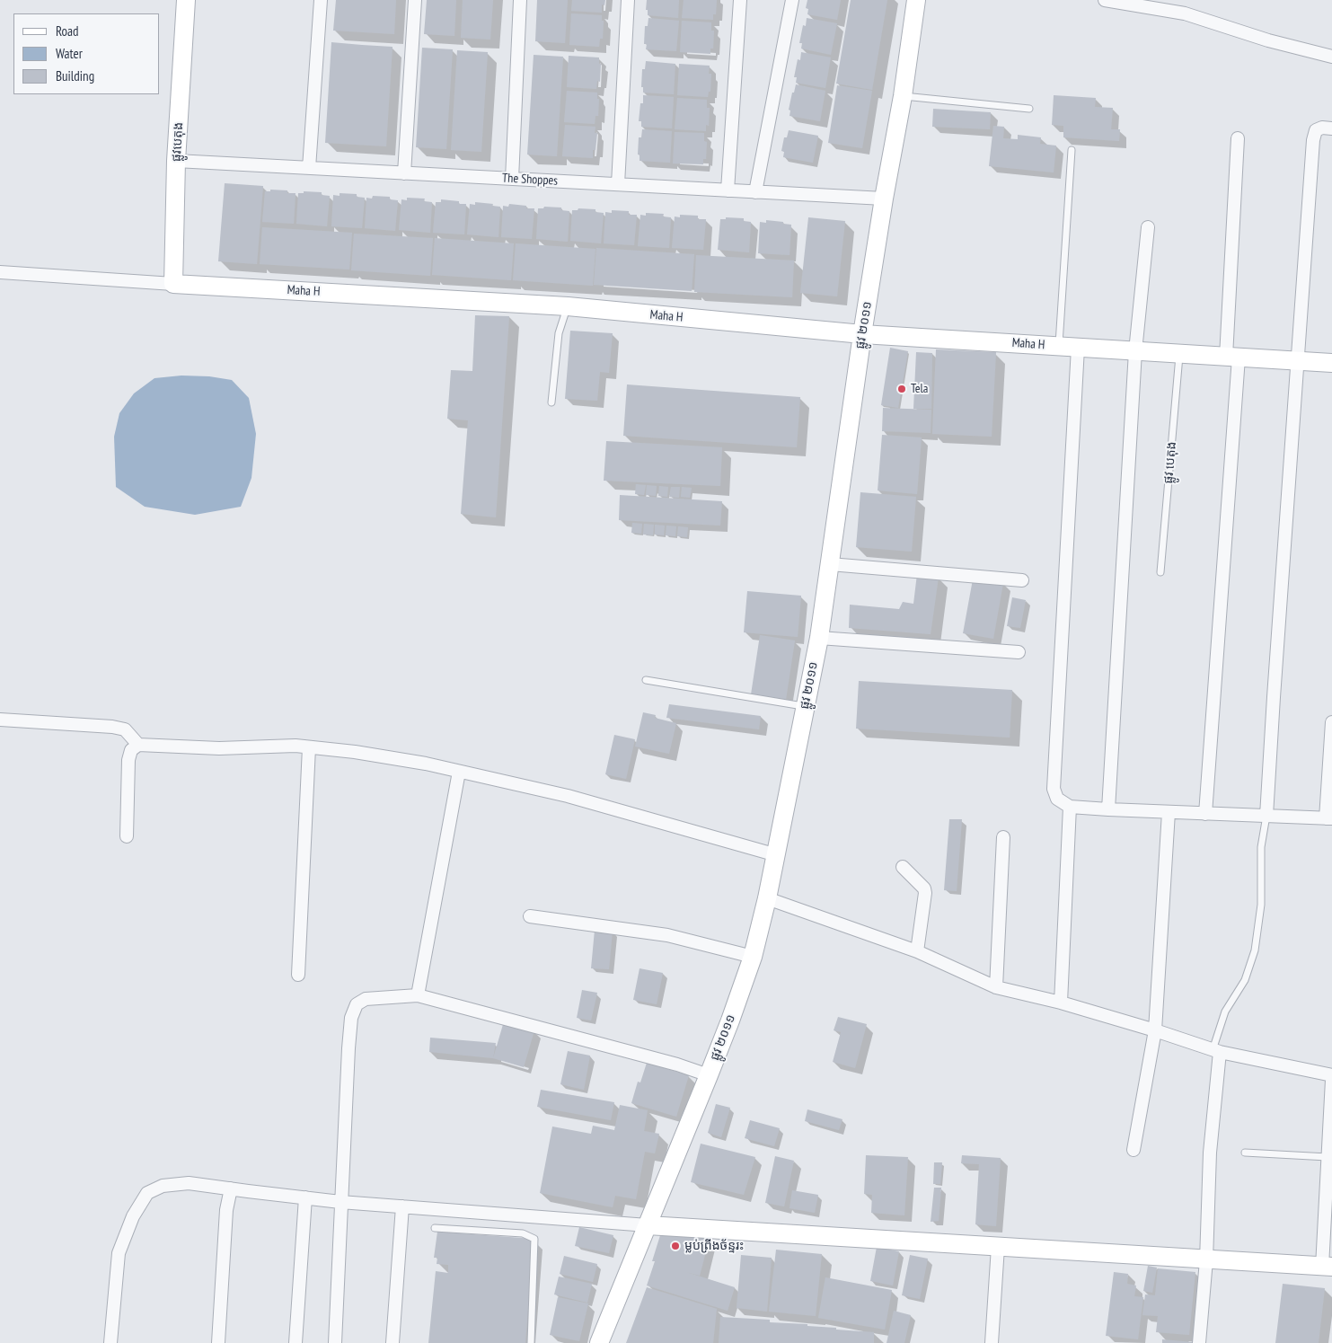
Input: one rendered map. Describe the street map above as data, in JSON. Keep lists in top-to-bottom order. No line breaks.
{"streets":{"street":["ផ្លូវបេតុង","The Shoppes","Maha H","ផ្លូវ ២០១១"],"lane":["ផ្លូវ បេតុង"]},"crossings":[["ផ្លូវបេតុង","The Shoppes"],["ផ្លូវបេតុង","Maha H"],["The Shoppes","ផ្លូវ ២០១១"],["Maha H","ផ្លូវ ២០១១"],["Maha H","ផ្លូវ បេតុង"]],"places":["Tela","ម្លប់ព្រីងច័ន្ទរះ"],"legend":["Road","Water","Building"]}
